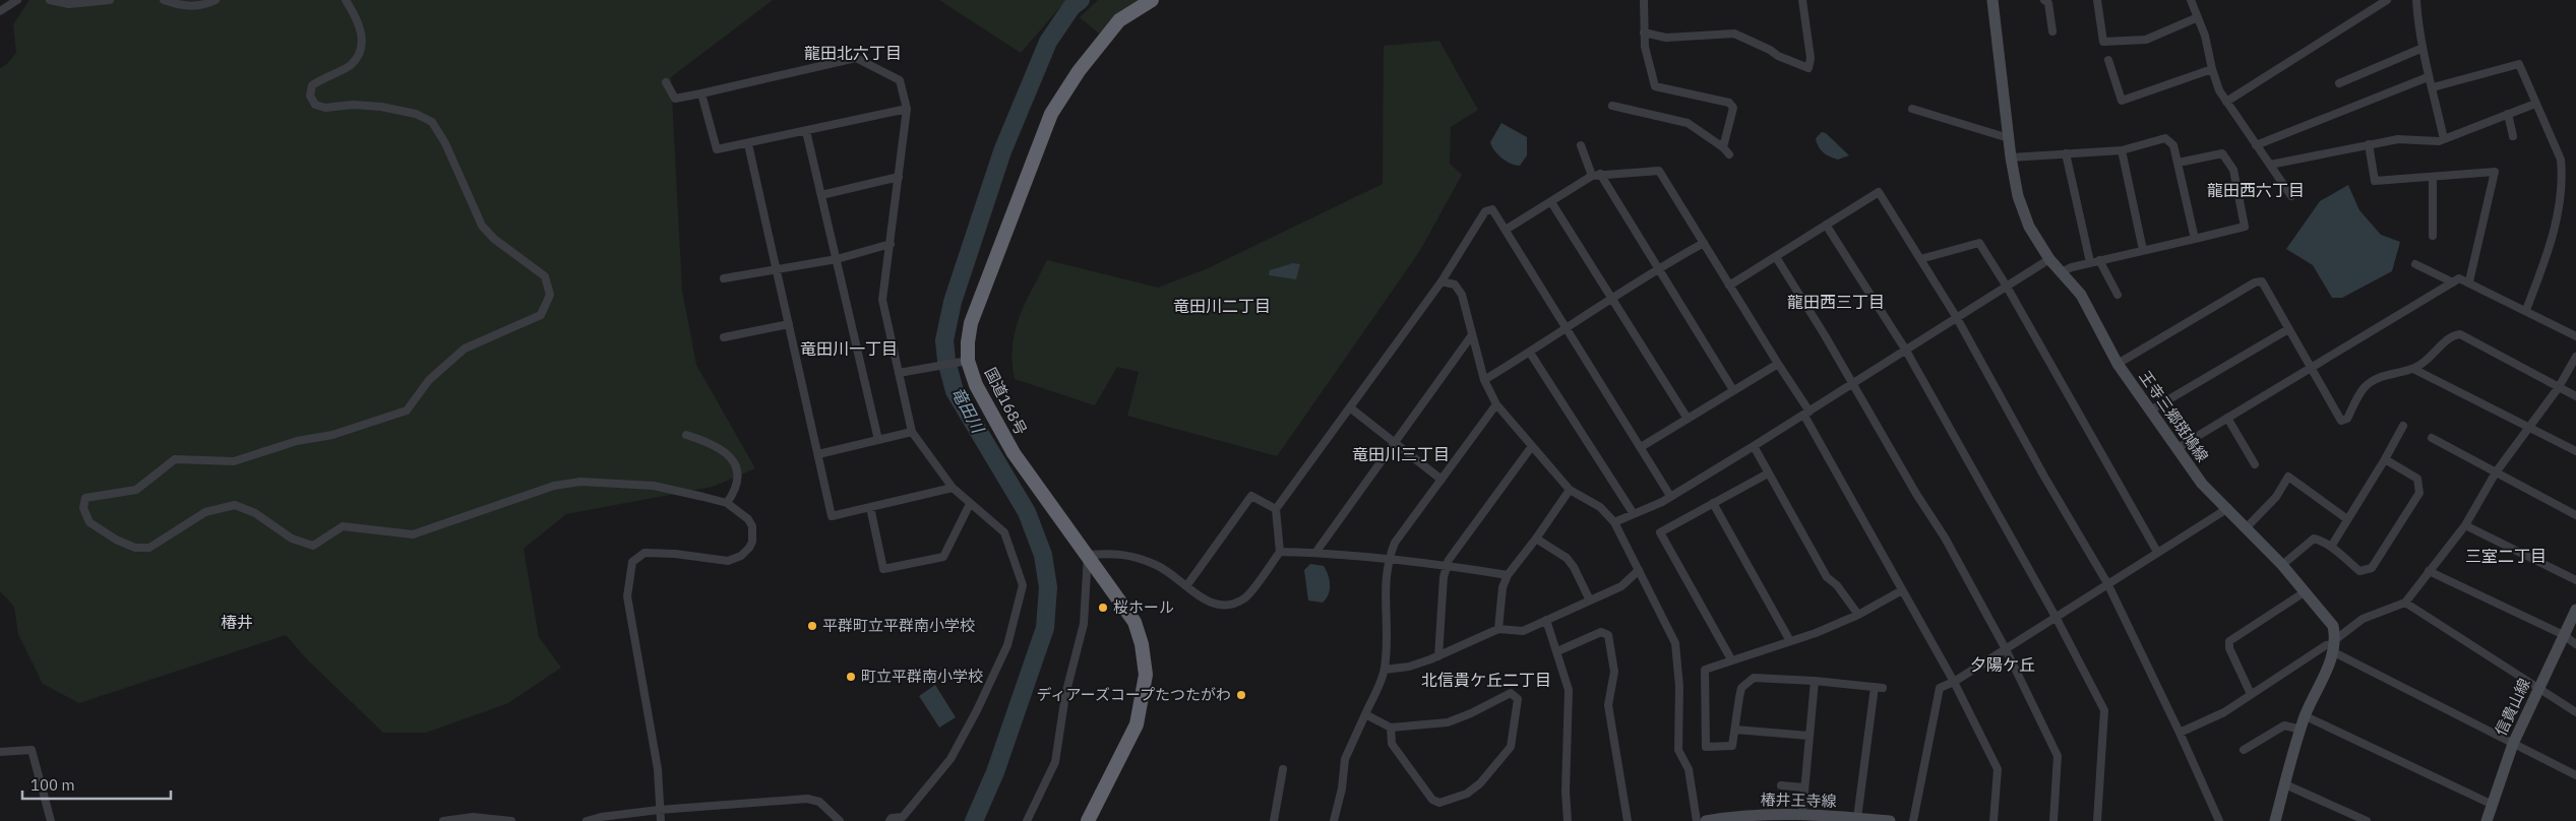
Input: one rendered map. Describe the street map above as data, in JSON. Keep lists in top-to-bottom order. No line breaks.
{"streets":{"highway":["国道168号"],"main road":["王寺三郷斑鳩線","信貴山線","椿井王寺線"]},"districts":["龍田北六丁目","龍田西六丁目","龍田西三丁目","竜田川二丁目","竜田川一丁目","竜田川三丁目","三室二丁目","椿井","夕陽ケ丘","北信貴ケ丘二丁目"],"water":["竜田川"],"places":["桜ホール","平群町立平群南小学校","町立平群南小学校","ディアーズコープたつたがわ"],"scale_bar":"100 m"}
